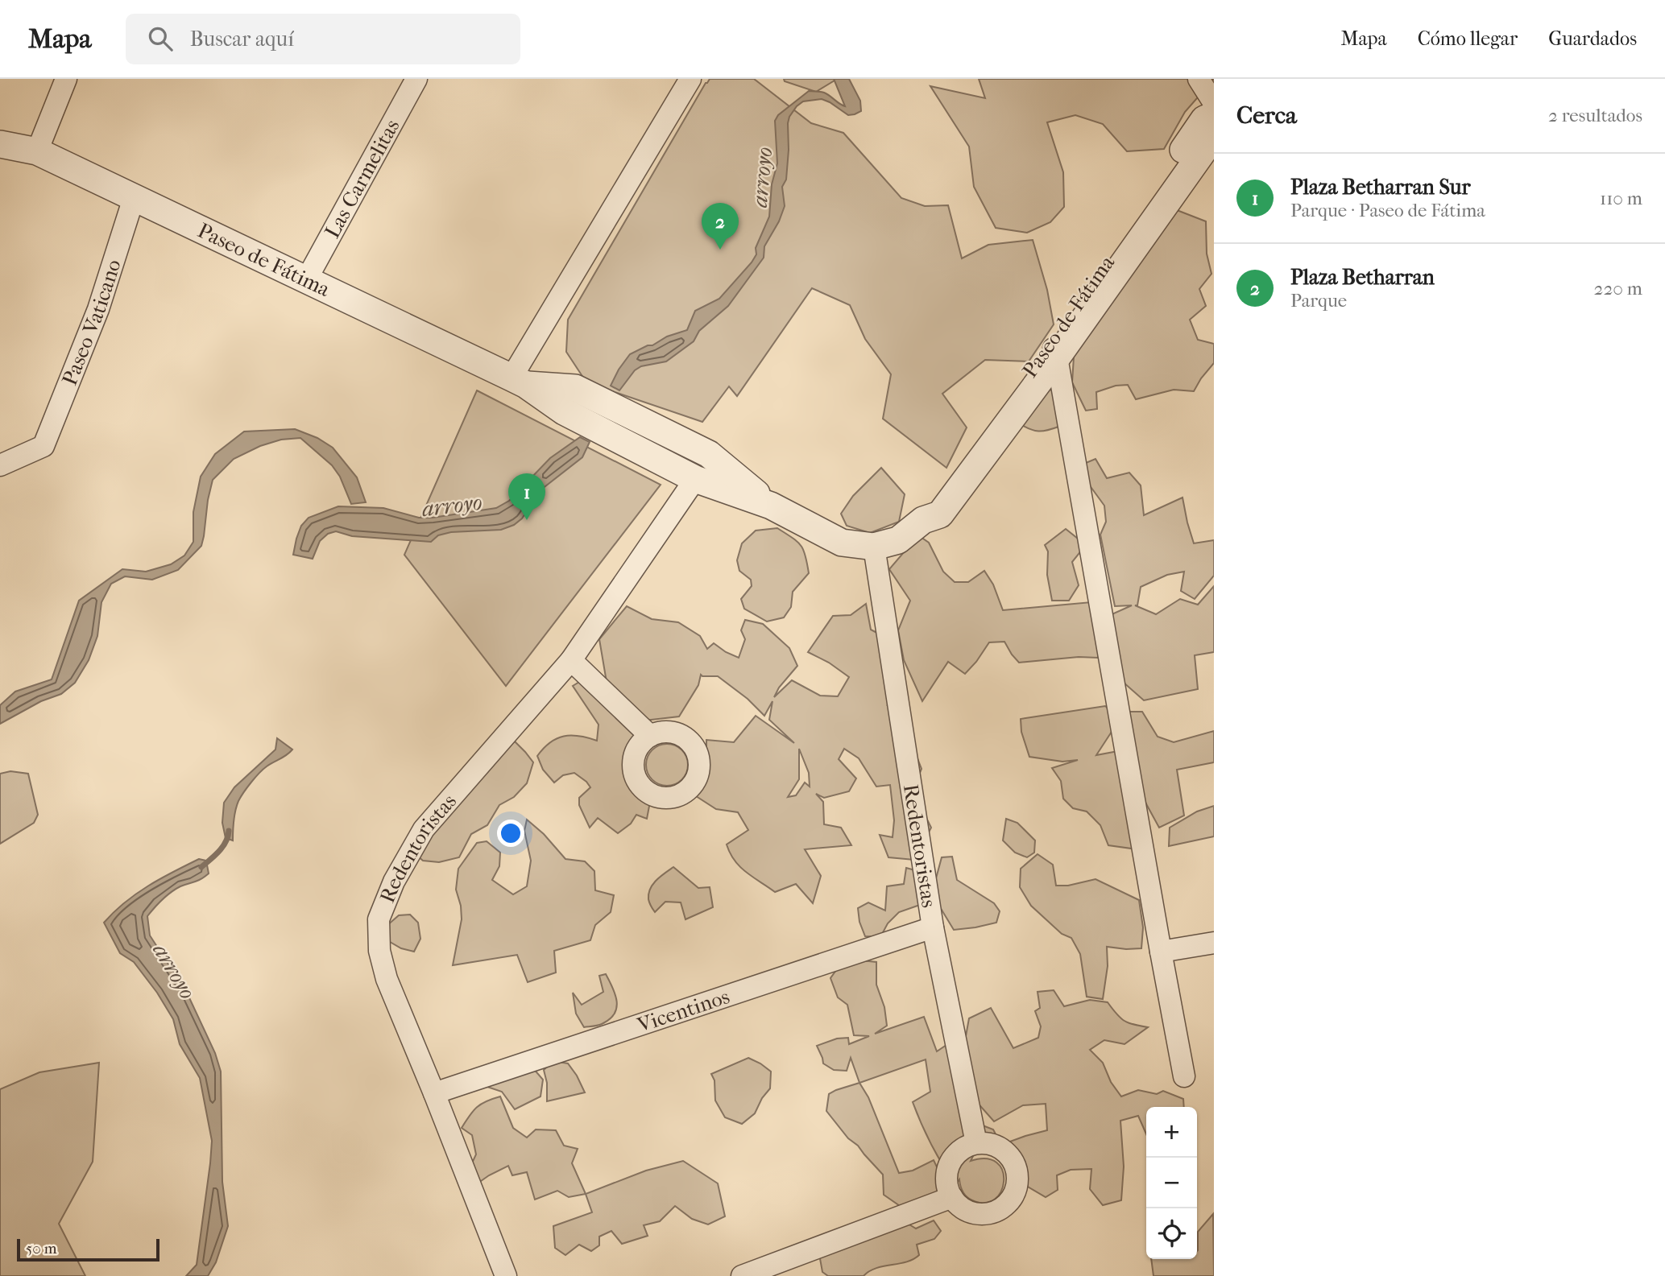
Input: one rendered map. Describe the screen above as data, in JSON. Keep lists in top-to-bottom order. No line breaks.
{"streets":{"street":["Las Carmelitas","Paseo de Fátima","Paseo Vaticano","Redentoristas","Vicentinos"]},"crossings":[["Las Carmelitas","Paseo de Fátima"],["Paseo de Fátima","Paseo Vaticano"],["Paseo de Fátima","Redentoristas"],["Redentoristas","Vicentinos"]],"water":["arroyo"],"scale_bar":"50 m","page":{"header":"Mapa","search":"Buscar aquí","nav":["Mapa","Cómo llegar","Guardados"],"heading":["Cerca","2 resultados"],"list":[{"mark":"1","name":"Plaza Betharran Sur","note":"Parque · Paseo de Fátima","value":"110 m"},{"mark":"2","name":"Plaza Betharran","note":"Parque","value":"220 m"}],"pins":["2","1"],"map_buttons":["+","−"],"scale":"50 m"}}
